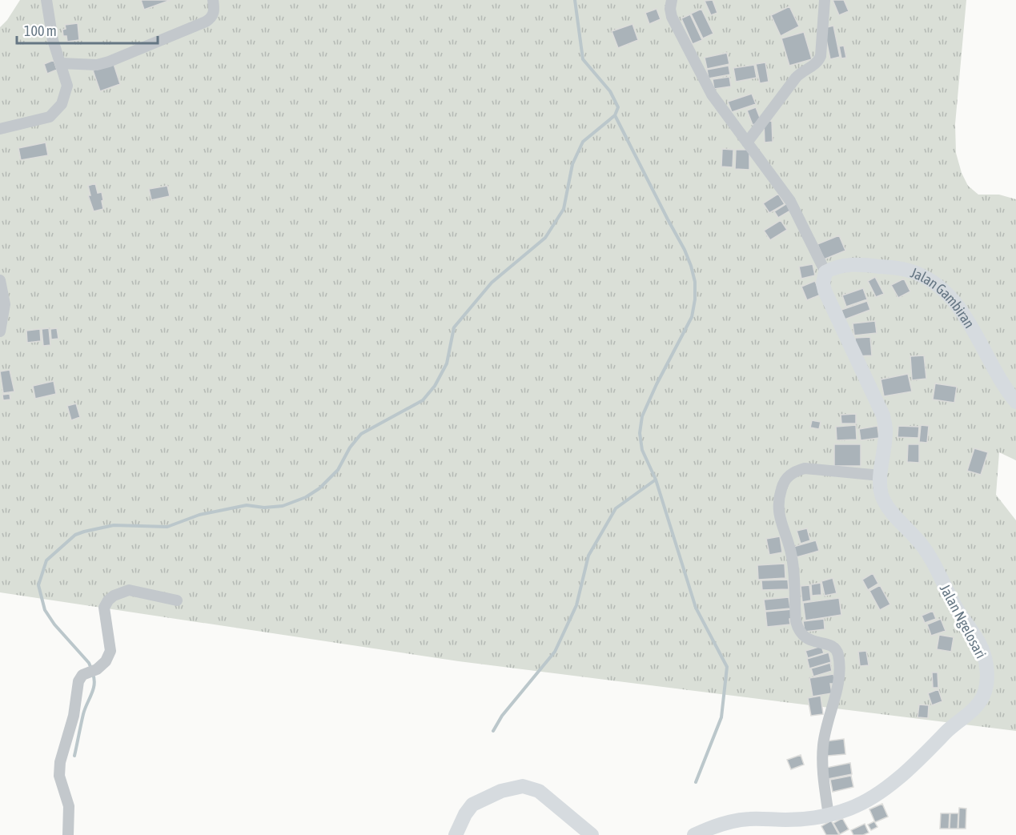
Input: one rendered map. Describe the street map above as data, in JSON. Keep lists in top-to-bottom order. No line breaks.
{"streets":{"street":["Jalan Gambiran","Jalan Ngelosari"]},"crossings":[["Jalan Gambiran","Jalan Ngelosari"]],"scale_bar":"100 m"}
